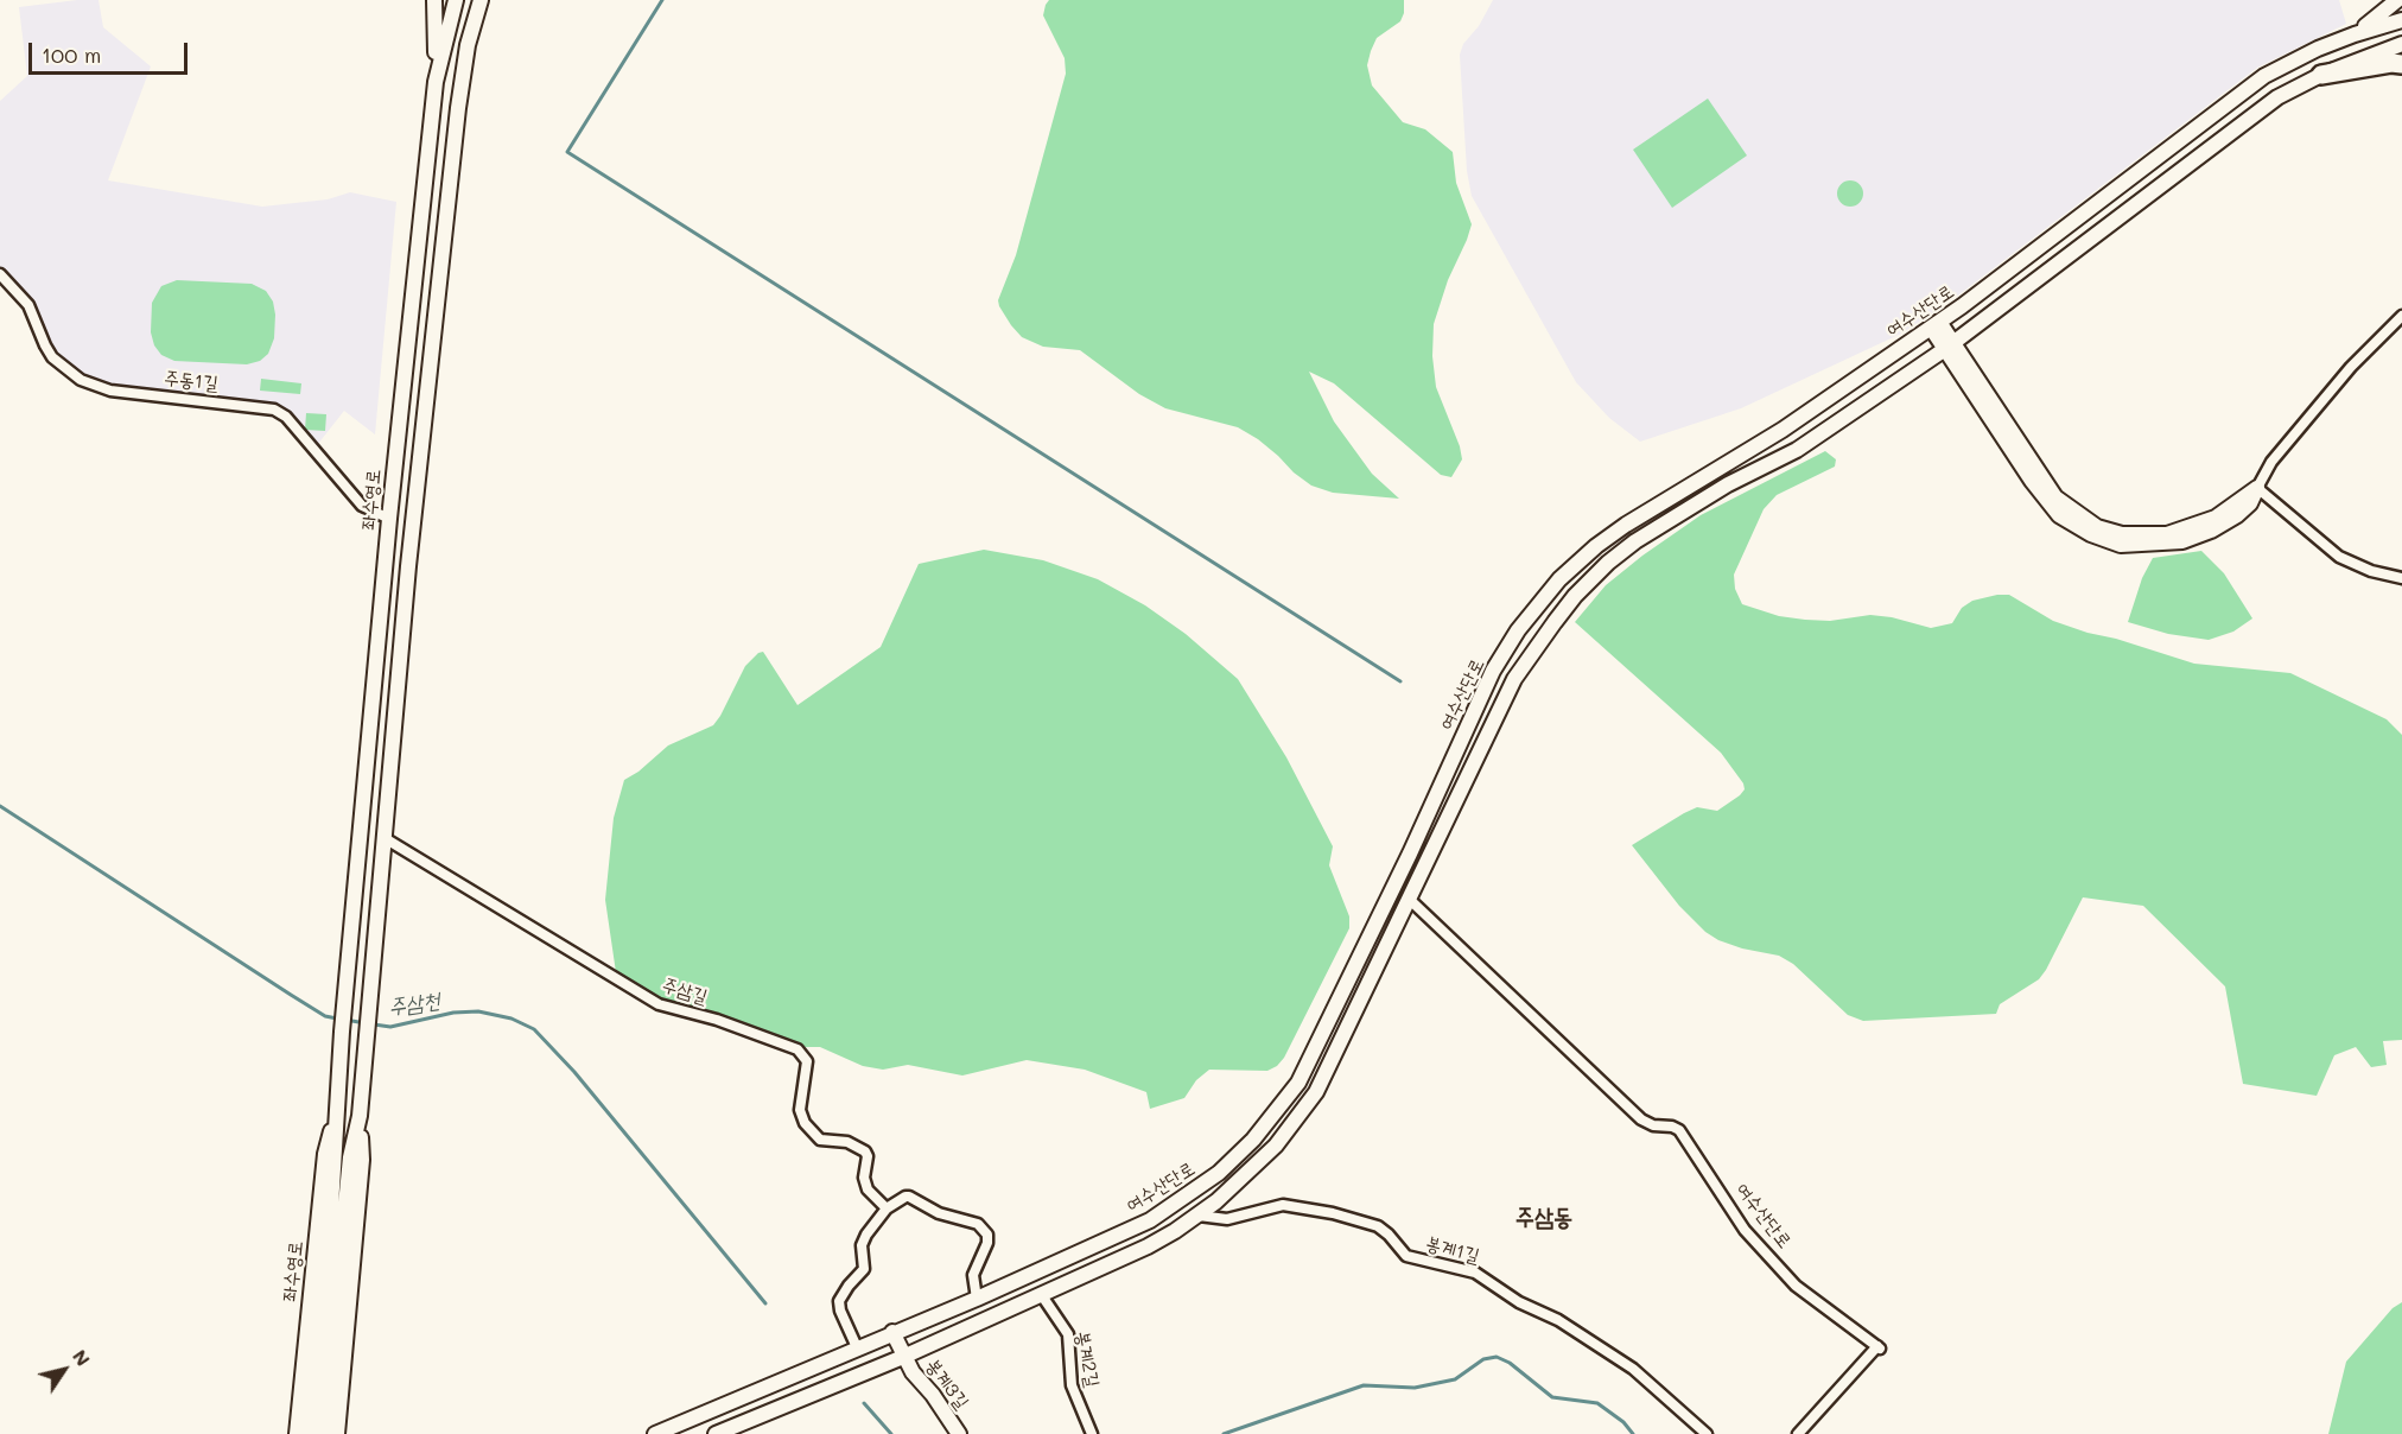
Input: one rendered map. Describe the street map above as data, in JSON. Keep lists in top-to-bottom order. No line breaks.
{"streets":{"street":["여수산단로","주동1길","좌수영로","주삼길","봉계1길","봉계2길","봉계3길"]},"crossings":[["여수산단로","봉계1길"],["여수산단로","봉계2길"],["여수산단로","봉계3길"],["주동1길","좌수영로"]],"districts":["주삼동"],"water":["주삼천"],"scale_bar":"100 m","north":"top right"}
